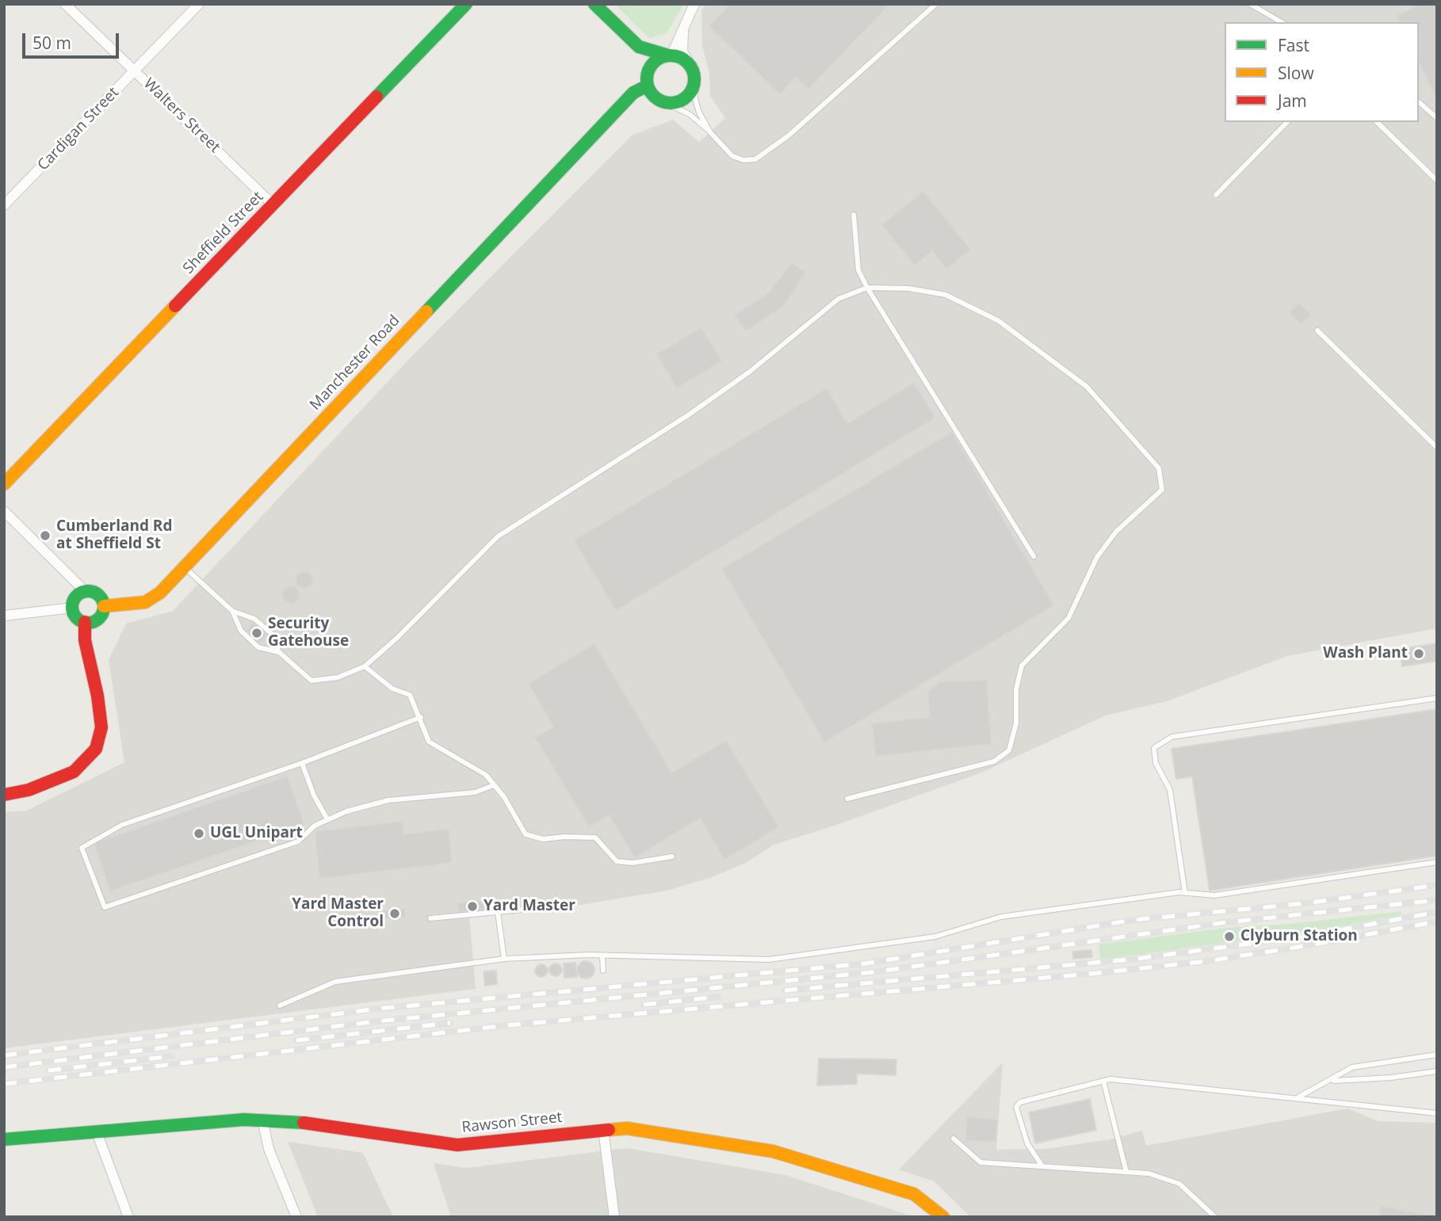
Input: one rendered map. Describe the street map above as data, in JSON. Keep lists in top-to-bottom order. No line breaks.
{"streets":{"main road":["Sheffield Street","Manchester Road","Rawson Street"],"street":["Walters Street","Cardigan Street"]},"crossings":[["Walters Street","Cardigan Street"],["Walters Street","Sheffield Street"]],"places":["Cumberland Rd at Sheffield St","Security Gatehouse","Wash Plant","UGL Unipart","Yard Master","Yard Master Control","Clyburn Station"],"legend":["Fast","Slow","Jam"],"scale_bar":"50 m"}
